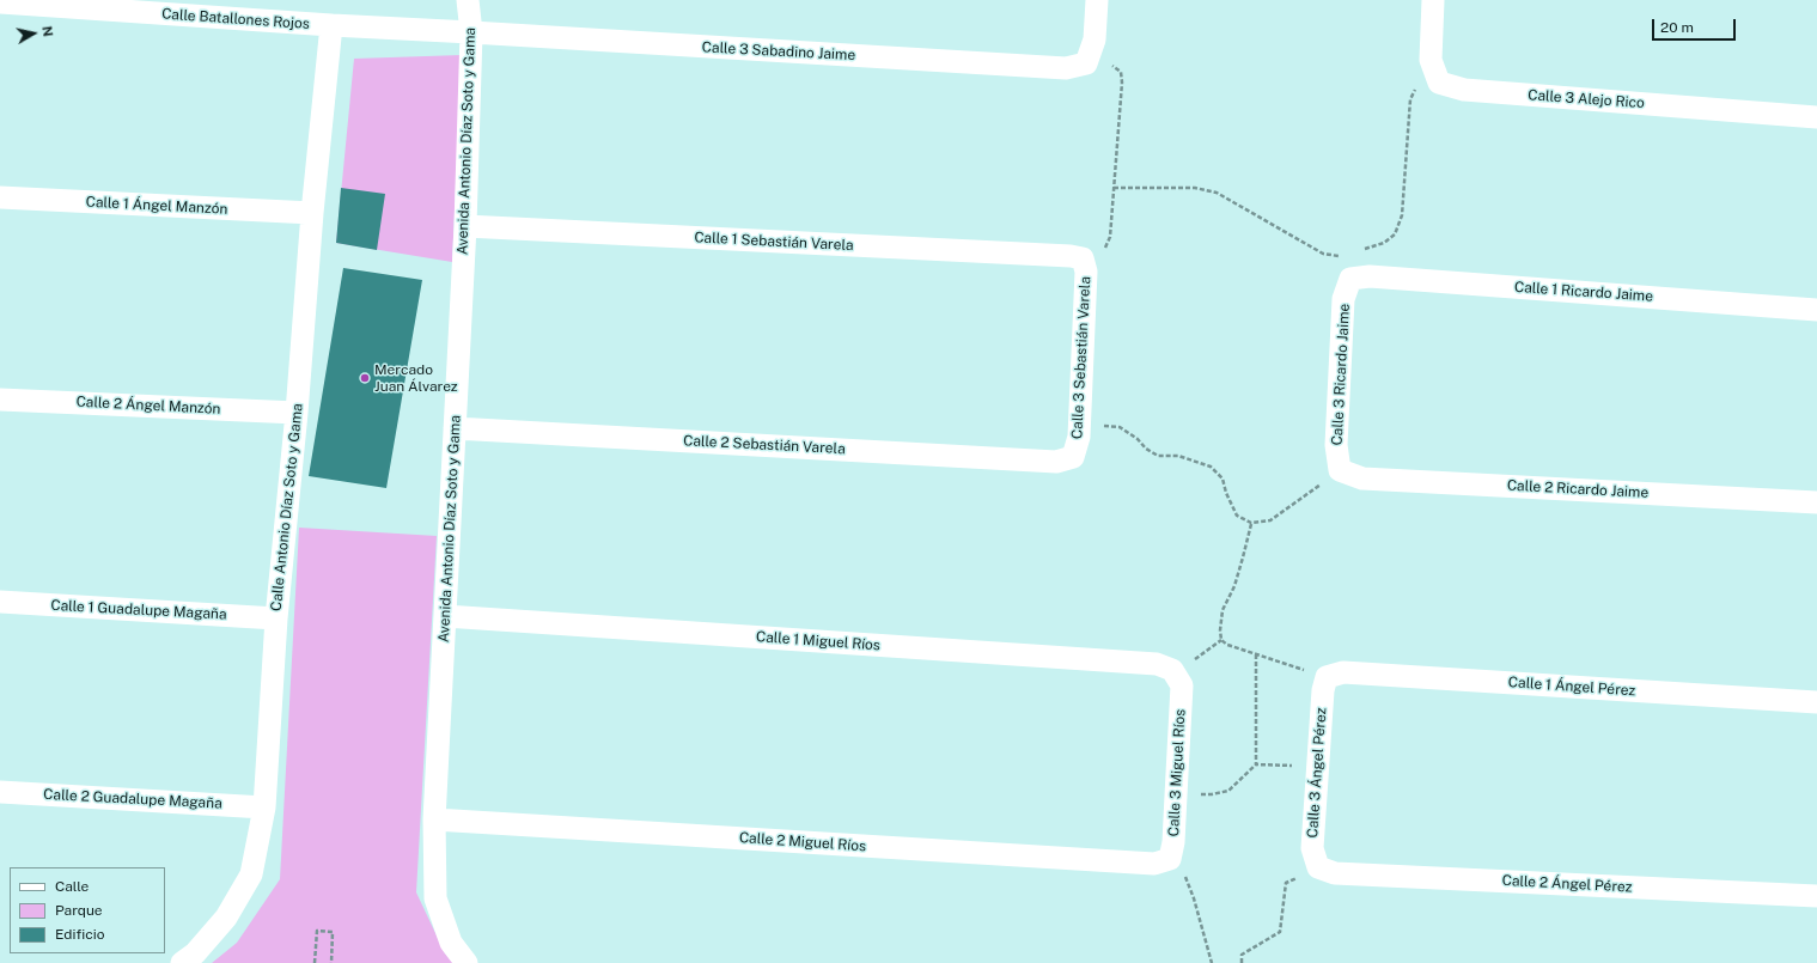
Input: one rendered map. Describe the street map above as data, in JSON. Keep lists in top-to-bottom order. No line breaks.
{"streets":{"street":["Calle Batallones Rojos","Calle 3 Sabadino Jaime","Calle 3 Alejo Rico","Avenida Antonio Díaz Soto y Gama","Calle 1 Ángel Manzón","Calle 1 Sebastián Varela","Calle 1 Ricardo Jaime","Calle 3 Sebastián Varela","Calle 3 Ricardo Jaime","Calle 2 Ángel Manzón","Calle 2 Sebastián Varela","Calle 2 Ricardo Jaime","Calle Antonio Díaz Soto y Gama","Calle 1 Guadalupe Magaña","Calle 1 Miguel Ríos","Calle 1 Ángel Pérez","Calle 3 Miguel Ríos","Calle 3 Ángel Pérez","Calle 2 Guadalupe Magaña","Calle 2 Miguel Ríos","Calle 2 Ángel Pérez"]},"crossings":[["Calle Batallones Rojos","Calle 3 Sabadino Jaime"],["Calle Batallones Rojos","Avenida Antonio Díaz Soto y Gama"],["Calle Batallones Rojos","Calle Antonio Díaz Soto y Gama"],["Calle 3 Sabadino Jaime","Avenida Antonio Díaz Soto y Gama"],["Avenida Antonio Díaz Soto y Gama","Calle 1 Sebastián Varela"],["Avenida Antonio Díaz Soto y Gama","Calle 2 Sebastián Varela"],["Avenida Antonio Díaz Soto y Gama","Calle 1 Miguel Ríos"],["Avenida Antonio Díaz Soto y Gama","Calle 2 Miguel Ríos"],["Calle 1 Ángel Manzón","Calle Antonio Díaz Soto y Gama"],["Calle 1 Sebastián Varela","Calle 3 Sebastián Varela"],["Calle 1 Ricardo Jaime","Calle 3 Ricardo Jaime"],["Calle 3 Sebastián Varela","Calle 2 Sebastián Varela"],["Calle 3 Ricardo Jaime","Calle 2 Ricardo Jaime"],["Calle 2 Ángel Manzón","Calle Antonio Díaz Soto y Gama"],["Calle Antonio Díaz Soto y Gama","Calle 1 Guadalupe Magaña"],["Calle Antonio Díaz Soto y Gama","Calle 2 Guadalupe Magaña"],["Calle 1 Miguel Ríos","Calle 3 Miguel Ríos"],["Calle 1 Ángel Pérez","Calle 3 Ángel Pérez"],["Calle 3 Miguel Ríos","Calle 2 Miguel Ríos"],["Calle 3 Ángel Pérez","Calle 2 Ángel Pérez"]],"places":["Mercado Juan Álvarez"],"legend":["Calle","Parque","Edificio"],"scale_bar":"20 m","north":"right"}
